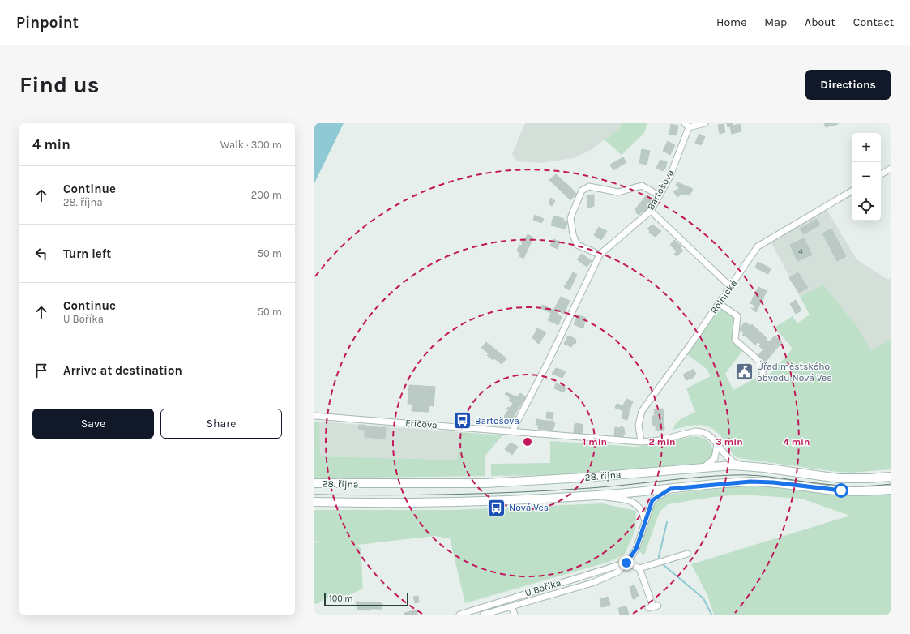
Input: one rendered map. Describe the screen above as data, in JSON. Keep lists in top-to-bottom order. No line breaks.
{"streets":{"main road":["28. října"],"street":["Bartošova","Rolnická","Fričova","U Boříka"]},"crossings":[["Bartošova","Fričova"],["Rolnická","Fričova"],["Fričova","28. října"],["28. října","U Boříka"]],"places":{"public building":["Úřad městského obvodu Nová Ves"],"bus stop":["Bartošova","Nová Ves"]},"house_numbers":["4"],"scale_bar":"100 m","page":{"header":"Pinpoint","nav":["Home","Map","About","Contact"],"buttons":["Directions",["Save","Share"]],"title":"Find us","heading":["4 min","Walk · 300 m"],"map_buttons":["+","−"],"list":[["Continue","28. října","200 m"],["Turn left","50 m"],["Continue","U Boříka","50 m"],"Arrive at destination"],"scale":"100 m"},"rings":["1 min","2 min","3 min","4 min"]}
